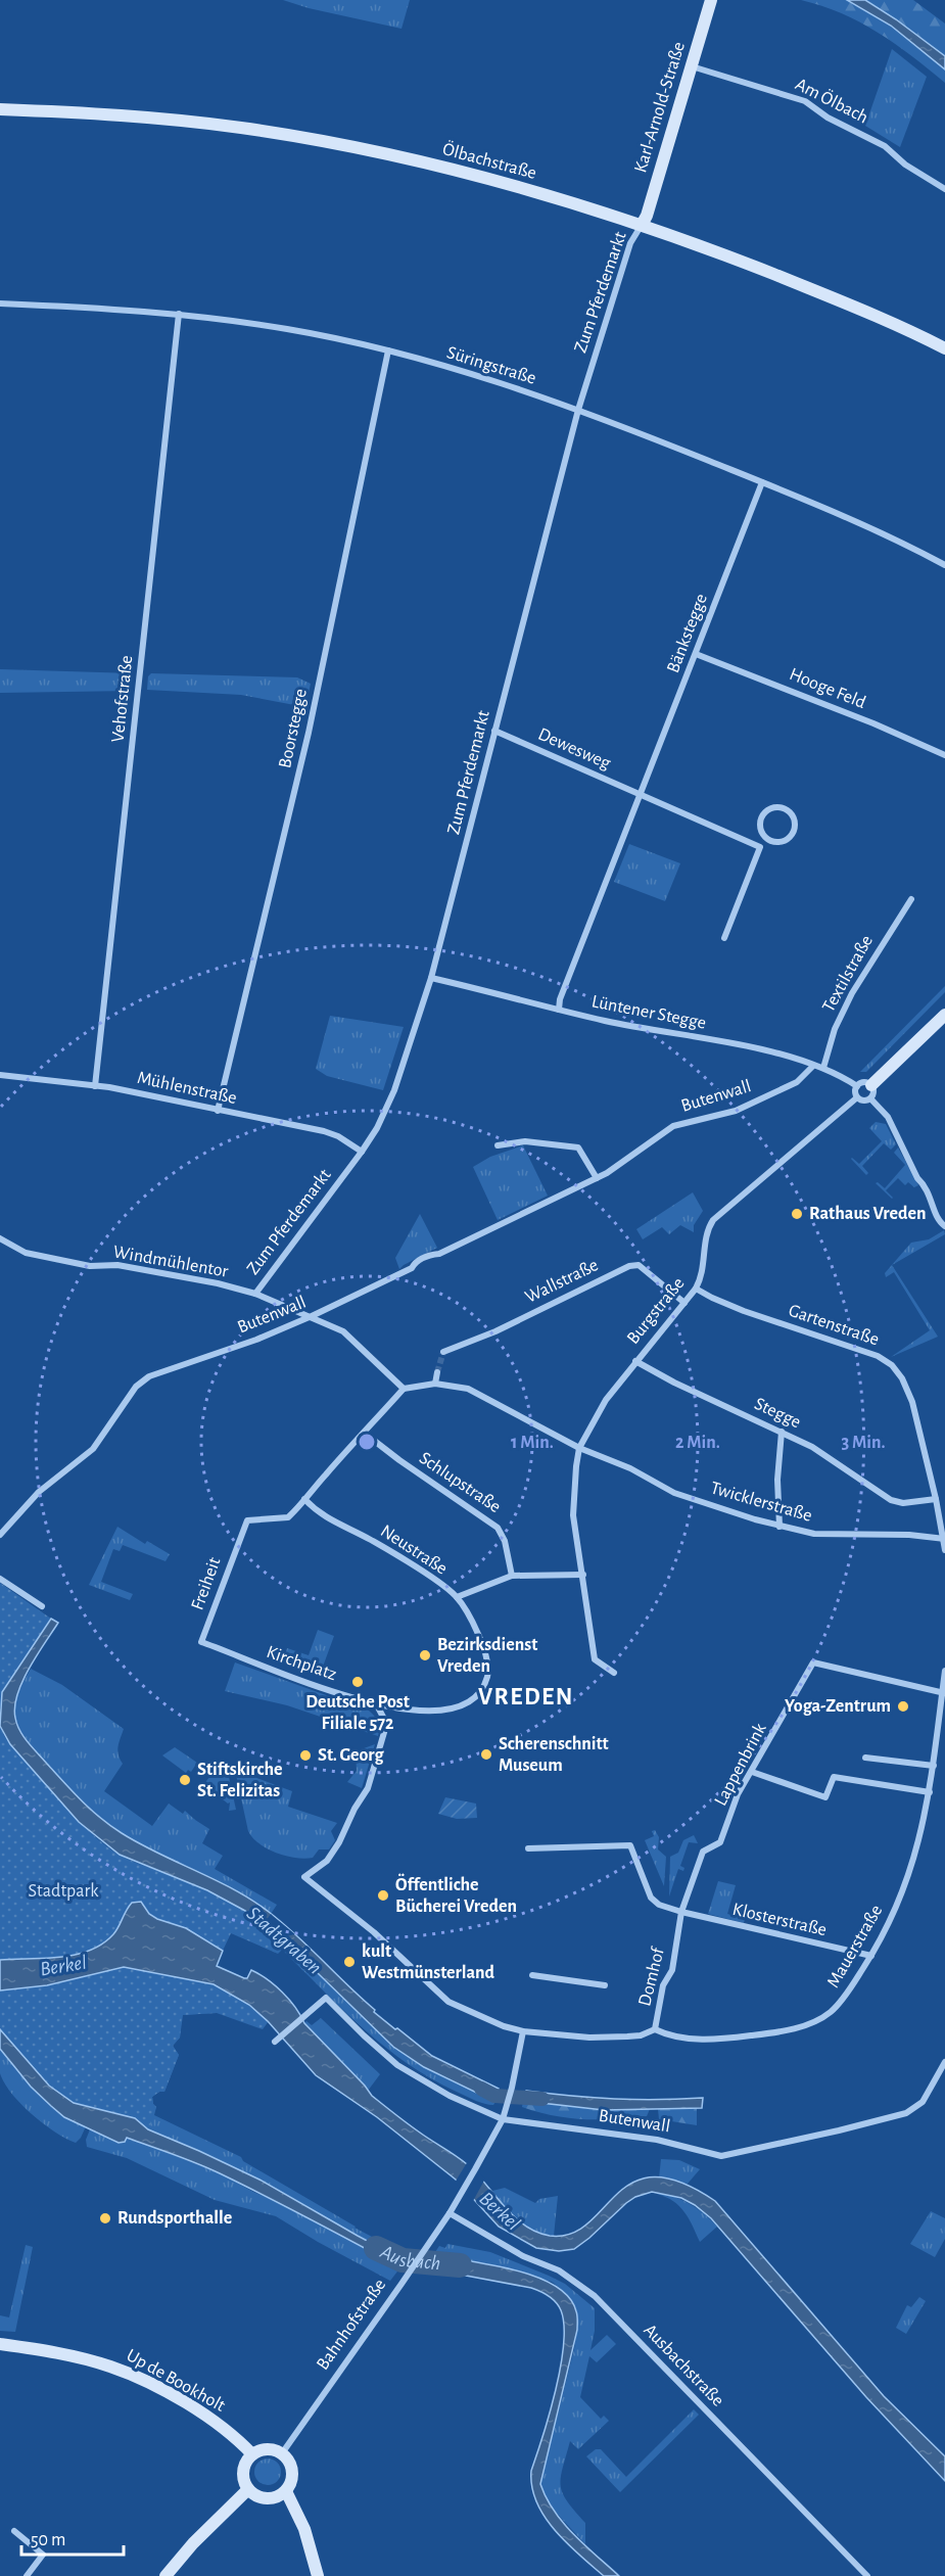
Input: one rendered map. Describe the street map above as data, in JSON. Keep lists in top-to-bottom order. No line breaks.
{"streets":{"street":["Am Ölbach","Karl-Arnold-Straße","Ölbachstraße","Zum Pferdemarkt","Süringstraße","Bänkstegge","Hooge Feld","Vehofstraße","Boorstegge","Dewesweg","Textilstraße","Lüntener Stegge","Mühlenstraße","Butenwall","Windmühlentor","Wallstraße","Burgstraße","Gartenstraße","Stegge","Schlupstraße","Twicklerstraße","Neustraße","Freiheit","Kirchplatz","Lappenbrink","Klosterstraße","Mauerstraße","Domhof","Bahnhofstraße","Ausbachstraße","Up de Bookholt"]},"crossings":[["Am Ölbach","Karl-Arnold-Straße"],["Karl-Arnold-Straße","Ölbachstraße"],["Karl-Arnold-Straße","Zum Pferdemarkt"],["Ölbachstraße","Zum Pferdemarkt"],["Zum Pferdemarkt","Süringstraße"],["Zum Pferdemarkt","Dewesweg"],["Zum Pferdemarkt","Lüntener Stegge"],["Zum Pferdemarkt","Mühlenstraße"],["Zum Pferdemarkt","Windmühlentor"],["Süringstraße","Bänkstegge"],["Süringstraße","Vehofstraße"],["Süringstraße","Boorstegge"],["Bänkstegge","Hooge Feld"],["Bänkstegge","Dewesweg"],["Bänkstegge","Lüntener Stegge"],["Vehofstraße","Mühlenstraße"],["Boorstegge","Mühlenstraße"],["Textilstraße","Lüntener Stegge"],["Lüntener Stegge","Butenwall"],["Lüntener Stegge","Burgstraße"],["Butenwall","Windmühlentor"],["Butenwall","Bahnhofstraße"],["Windmühlentor","Twicklerstraße"],["Wallstraße","Burgstraße"],["Burgstraße","Gartenstraße"],["Burgstraße","Stegge"],["Burgstraße","Twicklerstraße"],["Gartenstraße","Stegge"],["Gartenstraße","Twicklerstraße"],["Neustraße","Freiheit"],["Neustraße","Kirchplatz"],["Freiheit","Kirchplatz"],["Lappenbrink","Klosterstraße"],["Lappenbrink","Mauerstraße"],["Lappenbrink","Domhof"],["Klosterstraße","Mauerstraße"],["Klosterstraße","Domhof"],["Mauerstraße","Domhof"],["Bahnhofstraße","Ausbachstraße"],["Bahnhofstraße","Up de Bookholt"]],"districts":["VREDEN"],"water":["Stadtgraben","Berkel","Ausbach"],"parks":["Stadtpark"],"places":["Rathaus Vreden","Bezirksdienst Vreden","Deutsche Post Filiale 572","Yoga-Zentrum","Scherenschnitt Museum","St. Georg","Stiftskirche St. Felizitas","Öffentliche Bücherei Vreden","kult Westmünsterland","Rundsporthalle"],"scale_bar":"50 m","rings":["1 Min.","2 Min.","3 Min."]}
